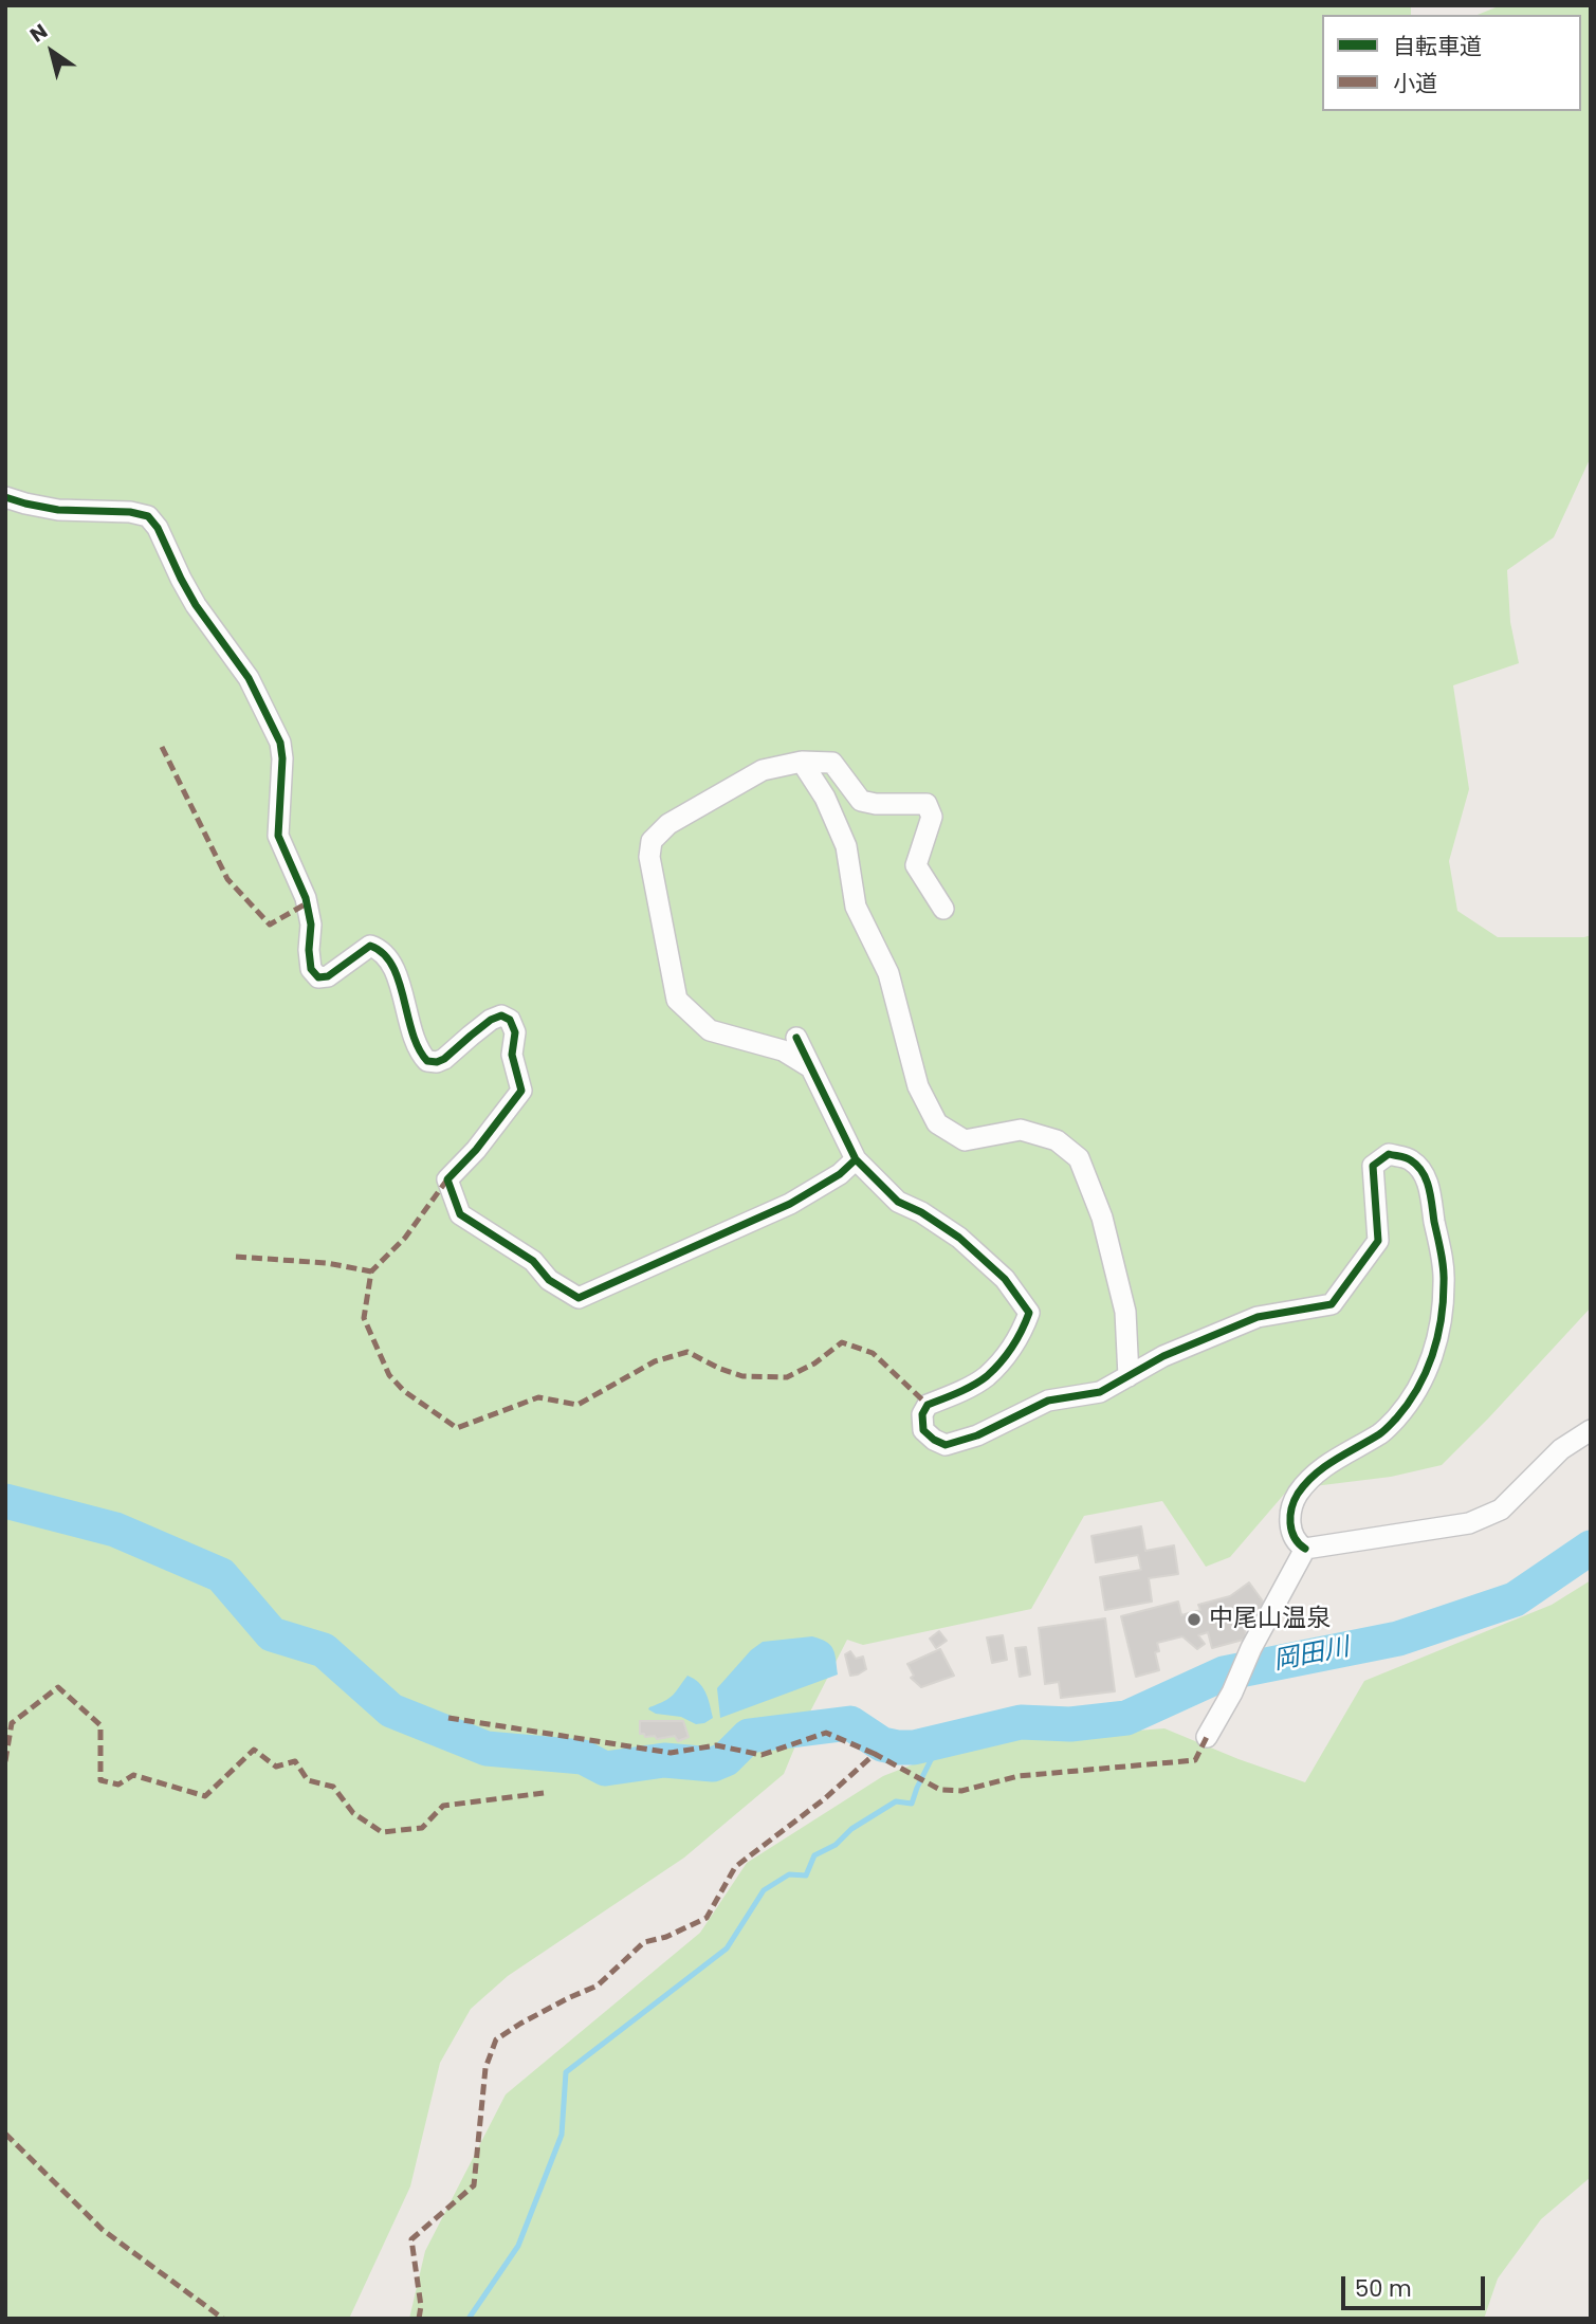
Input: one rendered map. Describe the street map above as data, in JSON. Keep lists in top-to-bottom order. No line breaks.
{"water":["岡田川"],"places":["中尾山温泉"],"legend":["自転車道","小道"],"scale_bar":"50 m","north":"top left"}
